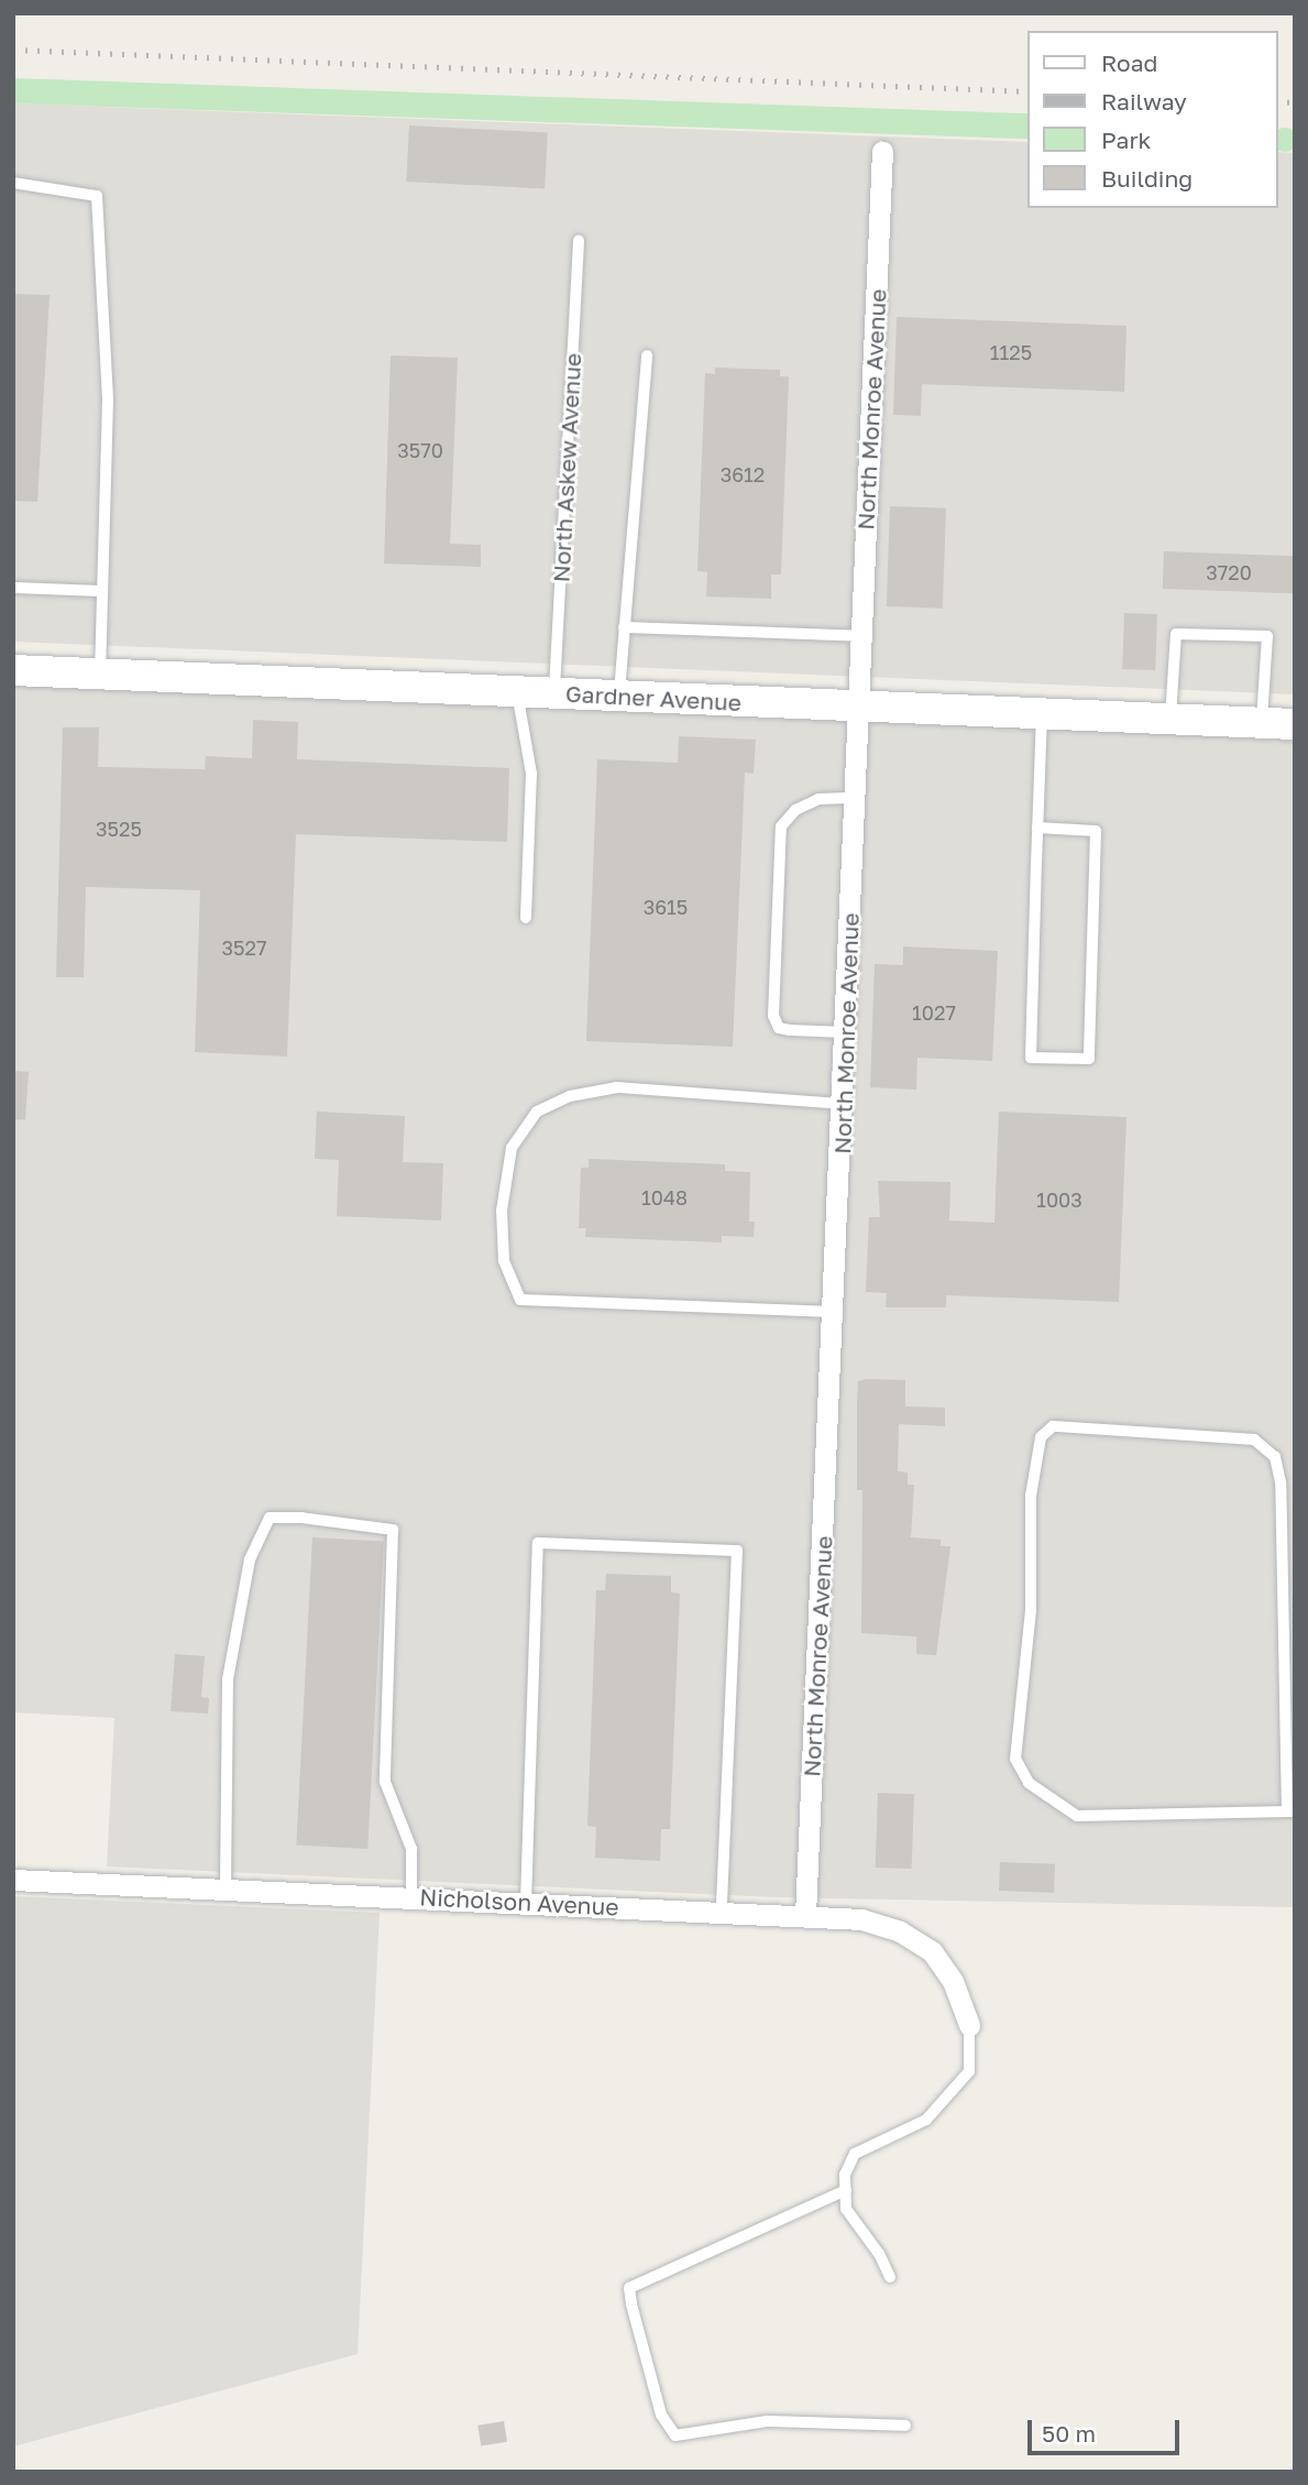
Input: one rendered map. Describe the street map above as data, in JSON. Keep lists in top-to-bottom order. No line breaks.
{"streets":{"street":["North Monroe Avenue","Gardner Avenue","Nicholson Avenue"],"lane":["North Askew Avenue"]},"crossings":[["North Monroe Avenue","Gardner Avenue"],["North Monroe Avenue","Nicholson Avenue"],["North Askew Avenue","Gardner Avenue"]],"house_numbers":["1125","3570","3612","3720","3525","3615","3527","1027","1048","1003"],"legend":["Road","Railway","Park","Building"],"scale_bar":"50 m"}
